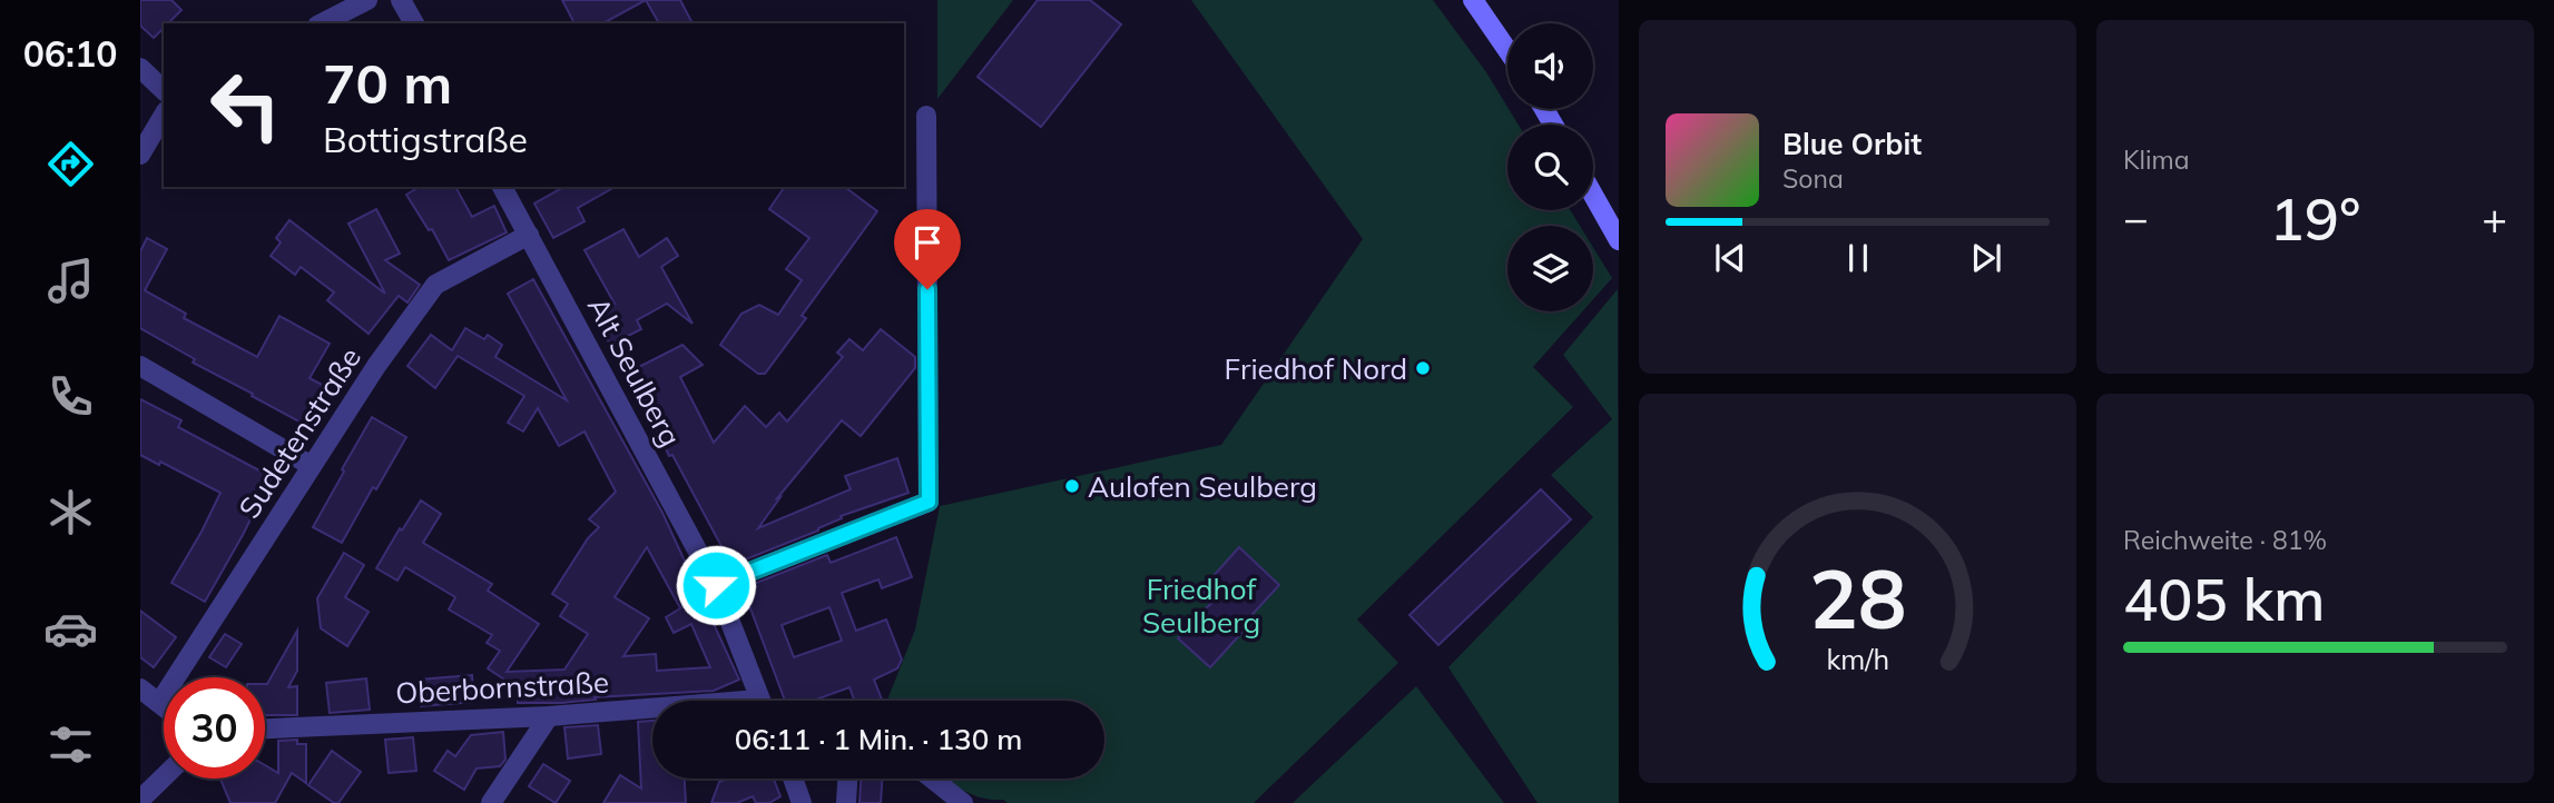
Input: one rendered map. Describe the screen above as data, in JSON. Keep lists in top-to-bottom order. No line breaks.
{"streets":{"street":["Alt Seulberg","Sudetenstraße","Oberbornstraße"]},"crossings":[["Alt Seulberg","Sudetenstraße"]],"parks":["Friedhof Seulberg"],"places":["Friedhof Nord","Aulofen Seulberg"],"page":{"tabs":"06:10","tile":["Klima",["Reichweite · 81%","405 km"]],"turn":["70 m","Bottigstraße"],"song":["Blue Orbit","Sona"],"heat":["−","19°","+"],"limit":"30","trip":"06:11 · 1 Min. · 130 m","gauge":["28","km/h"]}}
